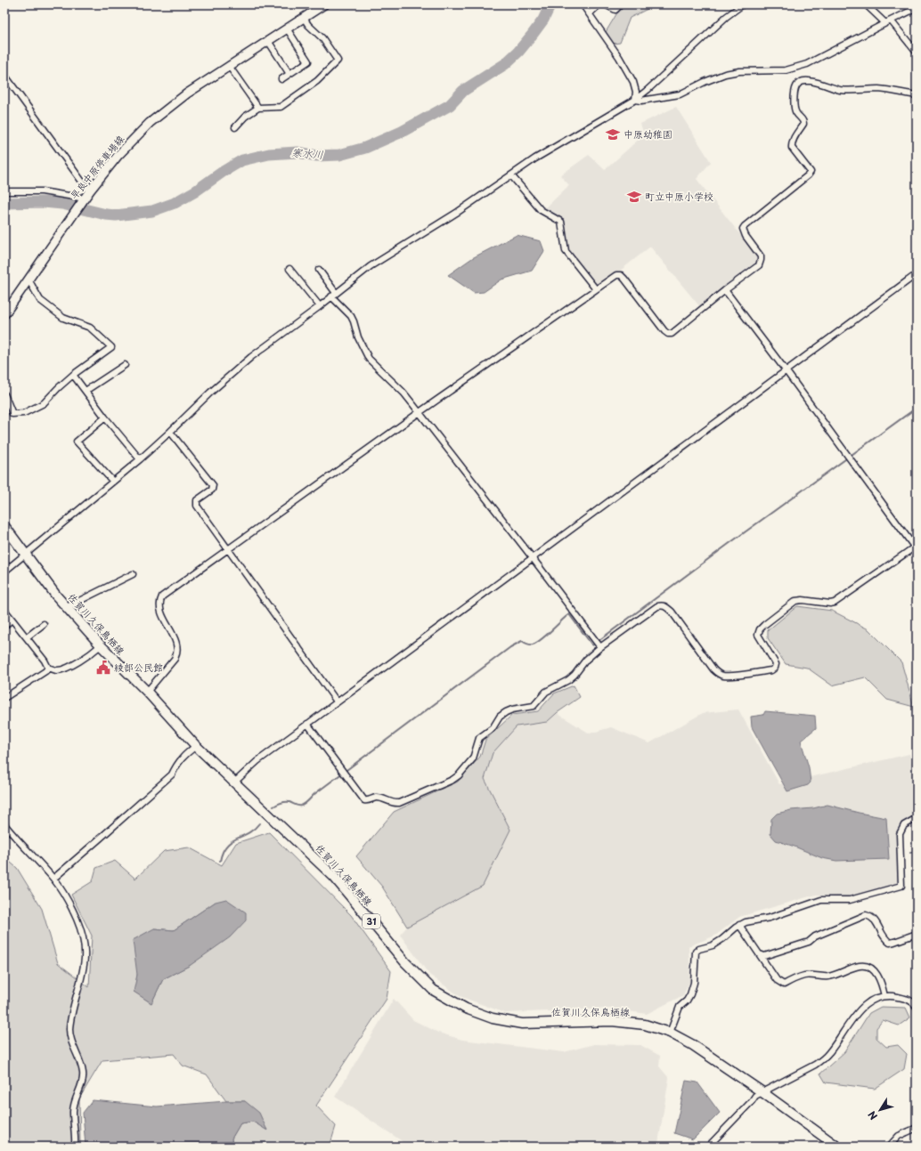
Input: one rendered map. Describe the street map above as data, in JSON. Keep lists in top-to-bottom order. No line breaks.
{"streets":{"main road":["早良中原停車場線","佐賀川久保鳥栖線","31"]},"water":["寒水川"],"places":{"school or university":["中原幼稚園","町立中原小学校"],"public building":["綾部公民館"]},"north":"bottom left"}
